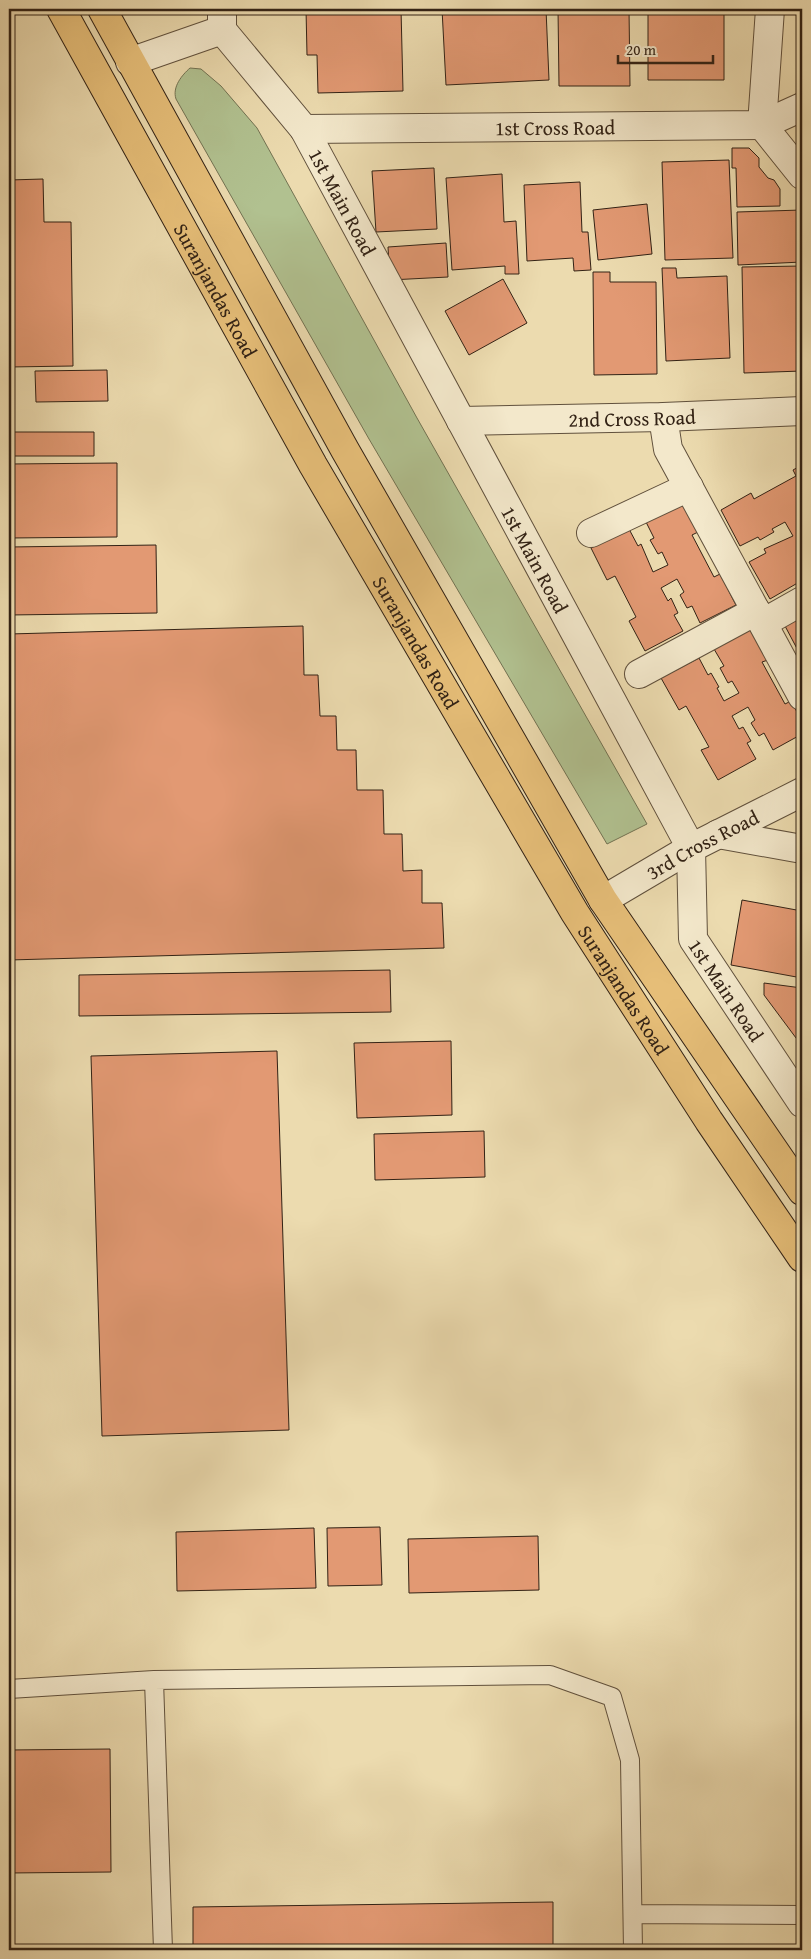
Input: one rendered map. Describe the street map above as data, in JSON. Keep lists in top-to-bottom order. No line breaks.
{"streets":{"main road":["Suranjandas Road"],"street":["1st Cross Road","1st Main Road","2nd Cross Road","3rd Cross Road"]},"crossings":[["1st Cross Road","1st Main Road"],["1st Main Road","Suranjandas Road"],["1st Main Road","2nd Cross Road"],["1st Main Road","3rd Cross Road"],["Suranjandas Road","3rd Cross Road"]],"scale_bar":"20 m"}
